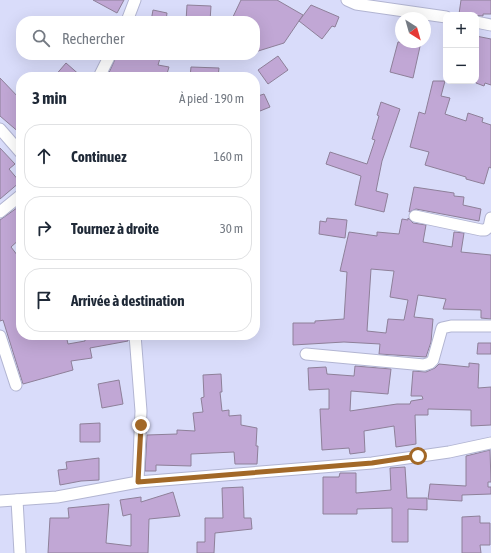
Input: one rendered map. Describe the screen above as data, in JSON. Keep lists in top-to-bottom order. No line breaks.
{"north":"bottom right","page":{"map_buttons":["+","−"],"search":"Rechercher","heading":["3 min","À pied · 190 m"],"list":[["Continuez","160 m"],["Tournez à droite","30 m"],"Arrivée à destination"]}}
